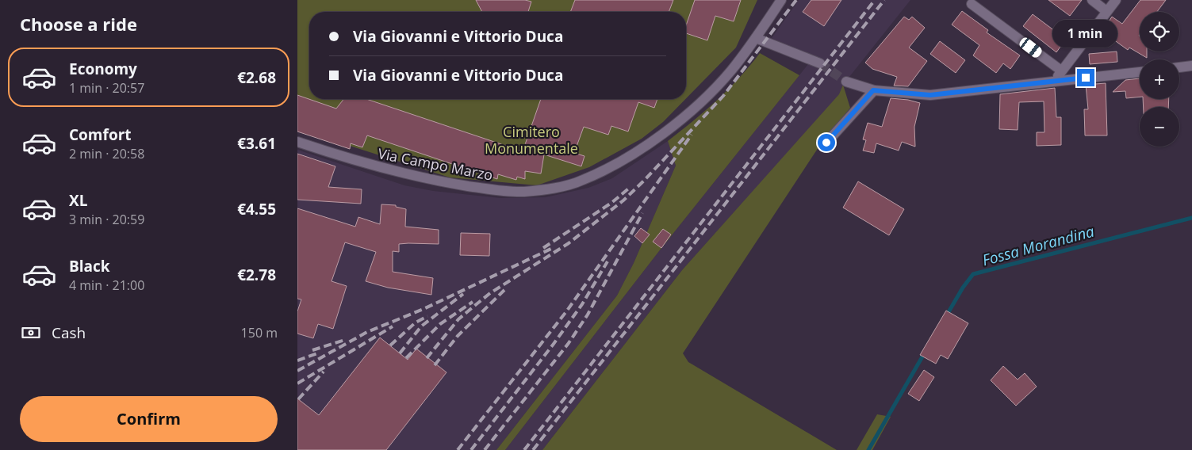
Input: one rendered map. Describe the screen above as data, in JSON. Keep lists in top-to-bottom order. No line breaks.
{"streets":{"street":["Via Campo Marzo"]},"water":["Fossa Morandina"],"parks":["Cimitero Monumentale"],"page":{"heading":"Choose a ride","map_buttons":["+","−"],"banner":["Via Giovanni e Vittorio Duca","Via Giovanni e Vittorio Duca"],"bubble":"1 min","list":[{"name":"Economy","note":"1 min · 20:57","value":"€2.68"},{"name":"Comfort","note":"2 min · 20:58","value":"€3.61"},{"name":"XL","note":"3 min · 20:59","value":"€4.55"},{"name":"Black","note":"4 min · 21:00","value":"€2.78"}],"pay":["Cash","150 m"],"buttons":"Confirm"}}
